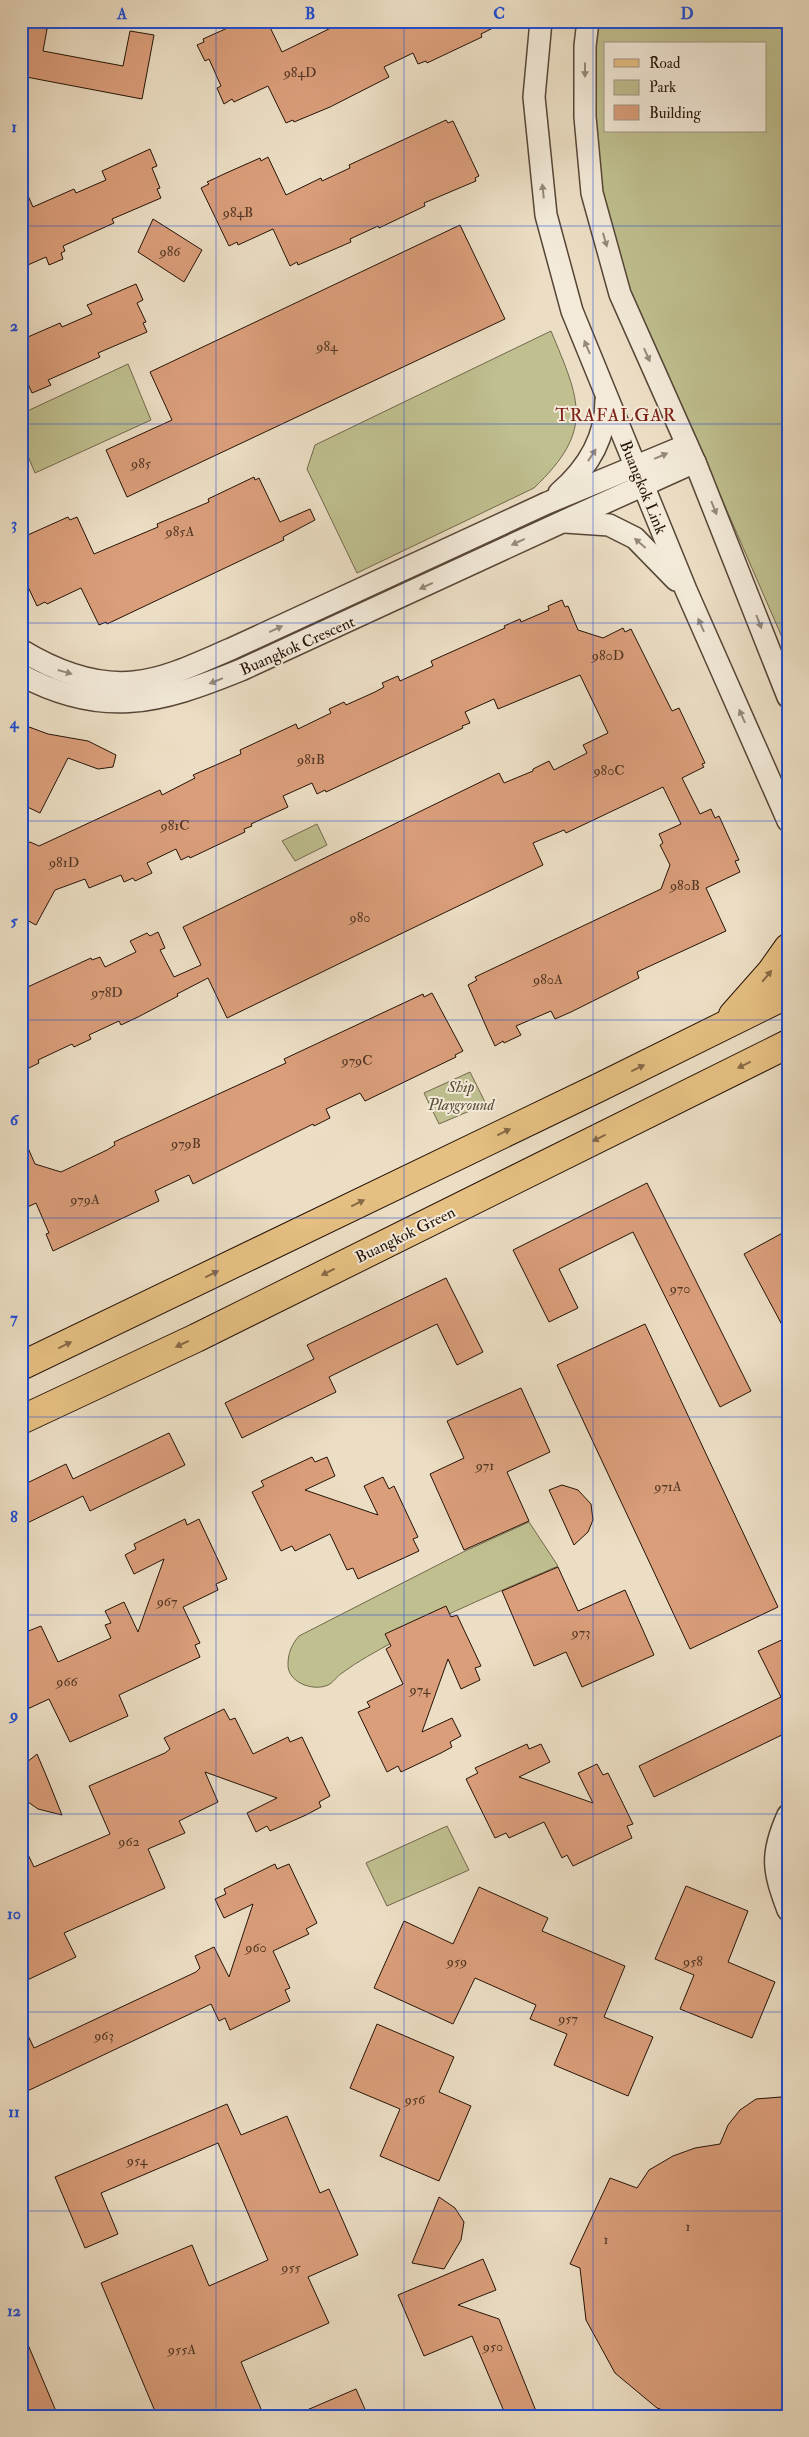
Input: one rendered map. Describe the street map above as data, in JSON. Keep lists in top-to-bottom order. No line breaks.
{"streets":{"main road":["Buangkok Green"],"street":["Buangkok Link","Buangkok Crescent"]},"crossings":[["Buangkok Link","Buangkok Crescent"]],"districts":["TRAFALGAR"],"parks":["Ship Playground"],"house_numbers":["984D","984B","986","984","985","985A","980D","981B","980C","981C","981D","980B","980","980A","978D","979C","979B","979A","970","971","971A","967","973","966","974","962","960","959","958","957","963","956","954","1","1","955","950","955A"],"legend":["Road","Park","Building"],"grid":{"columns":["A","B","C","D"],"rows":["1","2","3","4","5","6","7","8","9","10","11","12"]}}
